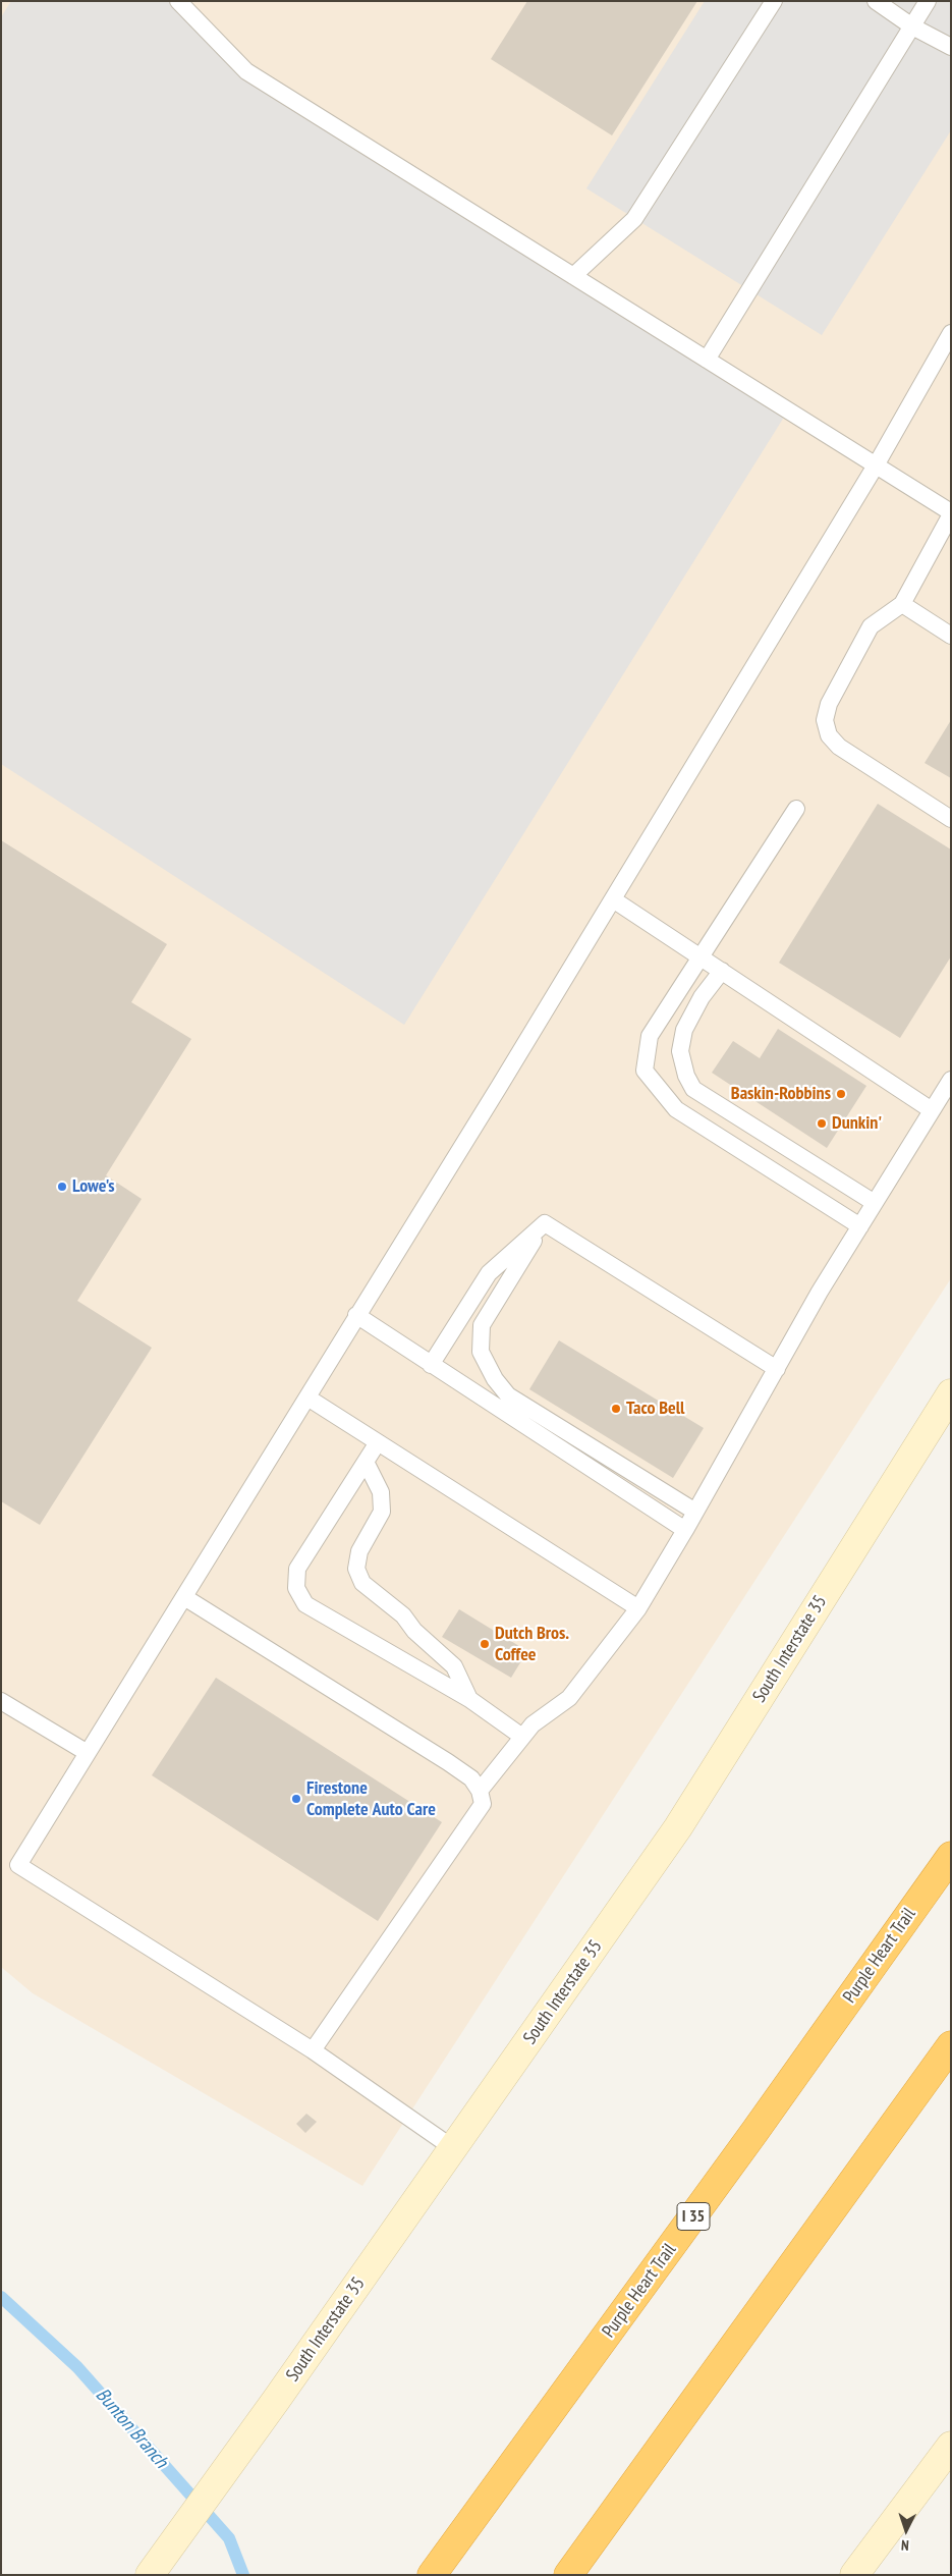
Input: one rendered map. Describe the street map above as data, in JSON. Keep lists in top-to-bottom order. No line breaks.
{"streets":{"highway":["Purple Heart Trail","I 35"],"main road":["South Interstate 35"]},"water":["Bunton Branch"],"places":["Baskin-Robbins","Dunkin'","Lowe's","Taco Bell","Dutch Bros. Coffee","Firestone Complete Auto Care"],"north":"bottom"}
